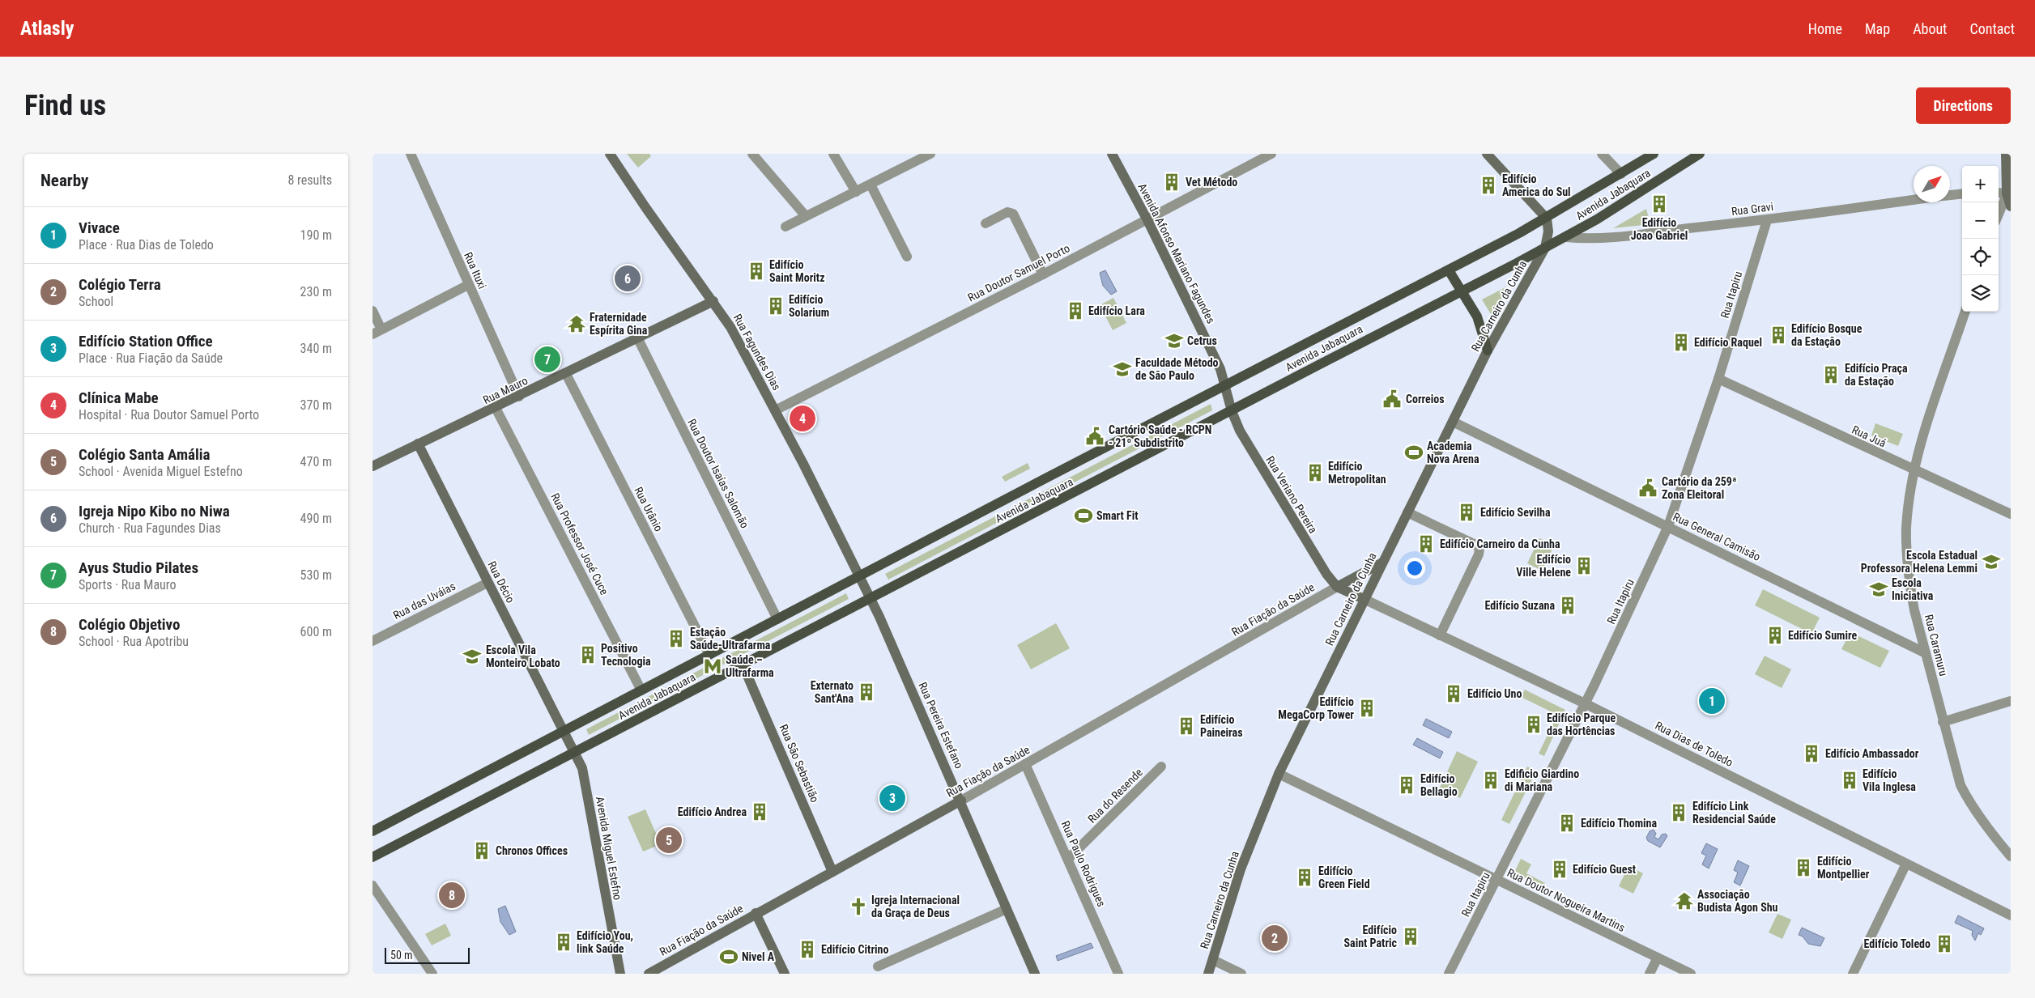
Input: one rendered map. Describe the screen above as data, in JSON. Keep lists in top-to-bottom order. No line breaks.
{"streets":{"main road":["Avenida Jabaquara"],"street":["Rua Gravi","Avenida Afonso Mariano Fagundes","Rua Ituxi","Rua Doutor Samuel Porto","Rua Itapiru","Rua Carneiro da Cunha","Rua Fagundes Dias","Rua Mauro","Rua Juá","Rua Doutor Isaías Salomão","Rua Veriano Pereira","Rua Urânio","Rua General Camisão","Rua Professor José Cuce","Rua Décio","Rua das Uváias","Rua Fiação da Saúde","Rua Caramuru","Rua Pereira Estefano","Rua Dias de Toledo","Rua São Sebastião","Rua do Resende","Avenida Miguel Estefno","Rua Paulo Rodrigues","Rua Doutor Nogueira Martins"]},"crossings":[["Avenida Jabaquara","Rua Gravi"],["Avenida Jabaquara","Avenida Afonso Mariano Fagundes"],["Avenida Jabaquara","Rua Carneiro da Cunha"],["Avenida Jabaquara","Rua Fagundes Dias"],["Avenida Jabaquara","Rua Doutor Isaías Salomão"],["Avenida Jabaquara","Rua Veriano Pereira"],["Avenida Jabaquara","Rua Urânio"],["Avenida Jabaquara","Rua Professor José Cuce"],["Avenida Jabaquara","Rua Décio"],["Avenida Jabaquara","Rua Pereira Estefano"],["Avenida Jabaquara","Rua São Sebastião"],["Avenida Jabaquara","Avenida Miguel Estefno"],["Rua Gravi","Rua Itapiru"],["Avenida Afonso Mariano Fagundes","Rua Doutor Samuel Porto"],["Avenida Afonso Mariano Fagundes","Rua Veriano Pereira"],["Rua Ituxi","Rua Mauro"],["Rua Doutor Samuel Porto","Rua Fagundes Dias"],["Rua Itapiru","Rua Juá"],["Rua Itapiru","Rua General Camisão"],["Rua Itapiru","Rua Dias de Toledo"],["Rua Itapiru","Rua Doutor Nogueira Martins"],["Rua Carneiro da Cunha","Rua Veriano Pereira"],["Rua Carneiro da Cunha","Rua General Camisão"],["Rua Carneiro da Cunha","Rua Dias de Toledo"],["Rua Carneiro da Cunha","Rua Doutor Nogueira Martins"],["Rua Fagundes Dias","Rua Mauro"],["Rua Fagundes Dias","Rua Pereira Estefano"],["Rua Mauro","Rua Doutor Isaías Salomão"],["Rua Mauro","Rua Urânio"],["Rua Mauro","Rua Professor José Cuce"],["Rua Mauro","Rua Décio"],["Rua Juá","Rua Caramuru"],["Rua Veriano Pereira","Rua Fiação da Saúde"],["Rua Veriano Pereira","Rua Dias de Toledo"],["Rua General Camisão","Rua Caramuru"],["Rua Décio","Rua das Uváias"],["Rua Décio","Avenida Miguel Estefno"],["Rua Fiação da Saúde","Rua Pereira Estefano"],["Rua Fiação da Saúde","Rua São Sebastião"],["Rua Fiação da Saúde","Rua Paulo Rodrigues"],["Rua do Resende","Rua Paulo Rodrigues"]],"places":{"building":["Vet Método","Edifício America do Sul","Edifício Joao Gabriel","Edifício Saint Moritz","Edifício Solarium","Edifício Lara","Edifício Bosque da Estação","Edifício Raquel","Edifício Praça da Estação","Edifício Metropolitan","Edifício Sevilha","Edifício Carneiro da Cunha","Edifício Ville Helene","Edifício Suzana","Edifício Sumire","Estação Saúde-Ultrafarma","Positivo Tecnologia","Externato Sant'Ana","Edifício Uno","Edifício MegaCorp Tower","Edifício Parque das Hortências","Edifício Paineiras","Edifício Ambassador","Edificio Giardino di Mariana","Edifício Vila Inglesa","Edifício Bellagio","Edifício Andrea","Edifício Link Residencial Saúde","Edifício Thomina","Chronos Offices","Edifício Montpellier","Edifício Guest","Edifício Green Field","Edifício Saint Patric","Edifício You, link Saúde","Edifício Toledo","Edifício Citrino"],"temple":["Fraternidade Espírita Gina","Associação Budista Agon Shu"],"school or university":["Cetrus","Faculdade Método de São Paulo","Escola Estadual Professora Helena Lemmi","Escola Iniciativa","Escola Vila Monteiro Lobato"],"public building":["Correios","Cartório Saúde - RCPN - 21º Subdistrito","Cartório da 259ª Zona Eleitoral"],"sports":["Academia Nova Arena","Smart Fit","Nivel A"],"metro station":["Saúde – Ultrafarma"],"church":["Igreja Internacional da Graça de Deus"]},"scale_bar":"50 m","north":"top right","page":{"header":"Atlasly","nav":["Home","Map","About","Contact"],"buttons":"Directions","title":"Find us","heading":["Nearby","8 results"],"map_buttons":["+","−"],"list":[{"mark":"1","name":"Vivace","note":"Place · Rua Dias de Toledo","value":"190 m"},{"mark":"2","name":"Colégio Terra","note":"School","value":"230 m"},{"mark":"3","name":"Edifício Station Office","note":"Place · Rua Fiação da Saúde","value":"340 m"},{"mark":"4","name":"Clínica Mabe","note":"Hospital · Rua Doutor Samuel Porto","value":"370 m"},{"mark":"5","name":"Colégio Santa Amália","note":"School · Avenida Miguel Estefno","value":"470 m"},{"mark":"6","name":"Igreja Nipo Kibo no Niwa","note":"Church · Rua Fagundes Dias","value":"490 m"},{"mark":"7","name":"Ayus Studio Pilates","note":"Sports · Rua Mauro","value":"530 m"},{"mark":"8","name":"Colégio Objetivo","note":"School · Rua Apotribu","value":"600 m"}],"pins":["6","7","4","1","3","5","8","2"],"scale":"50 m"}}
